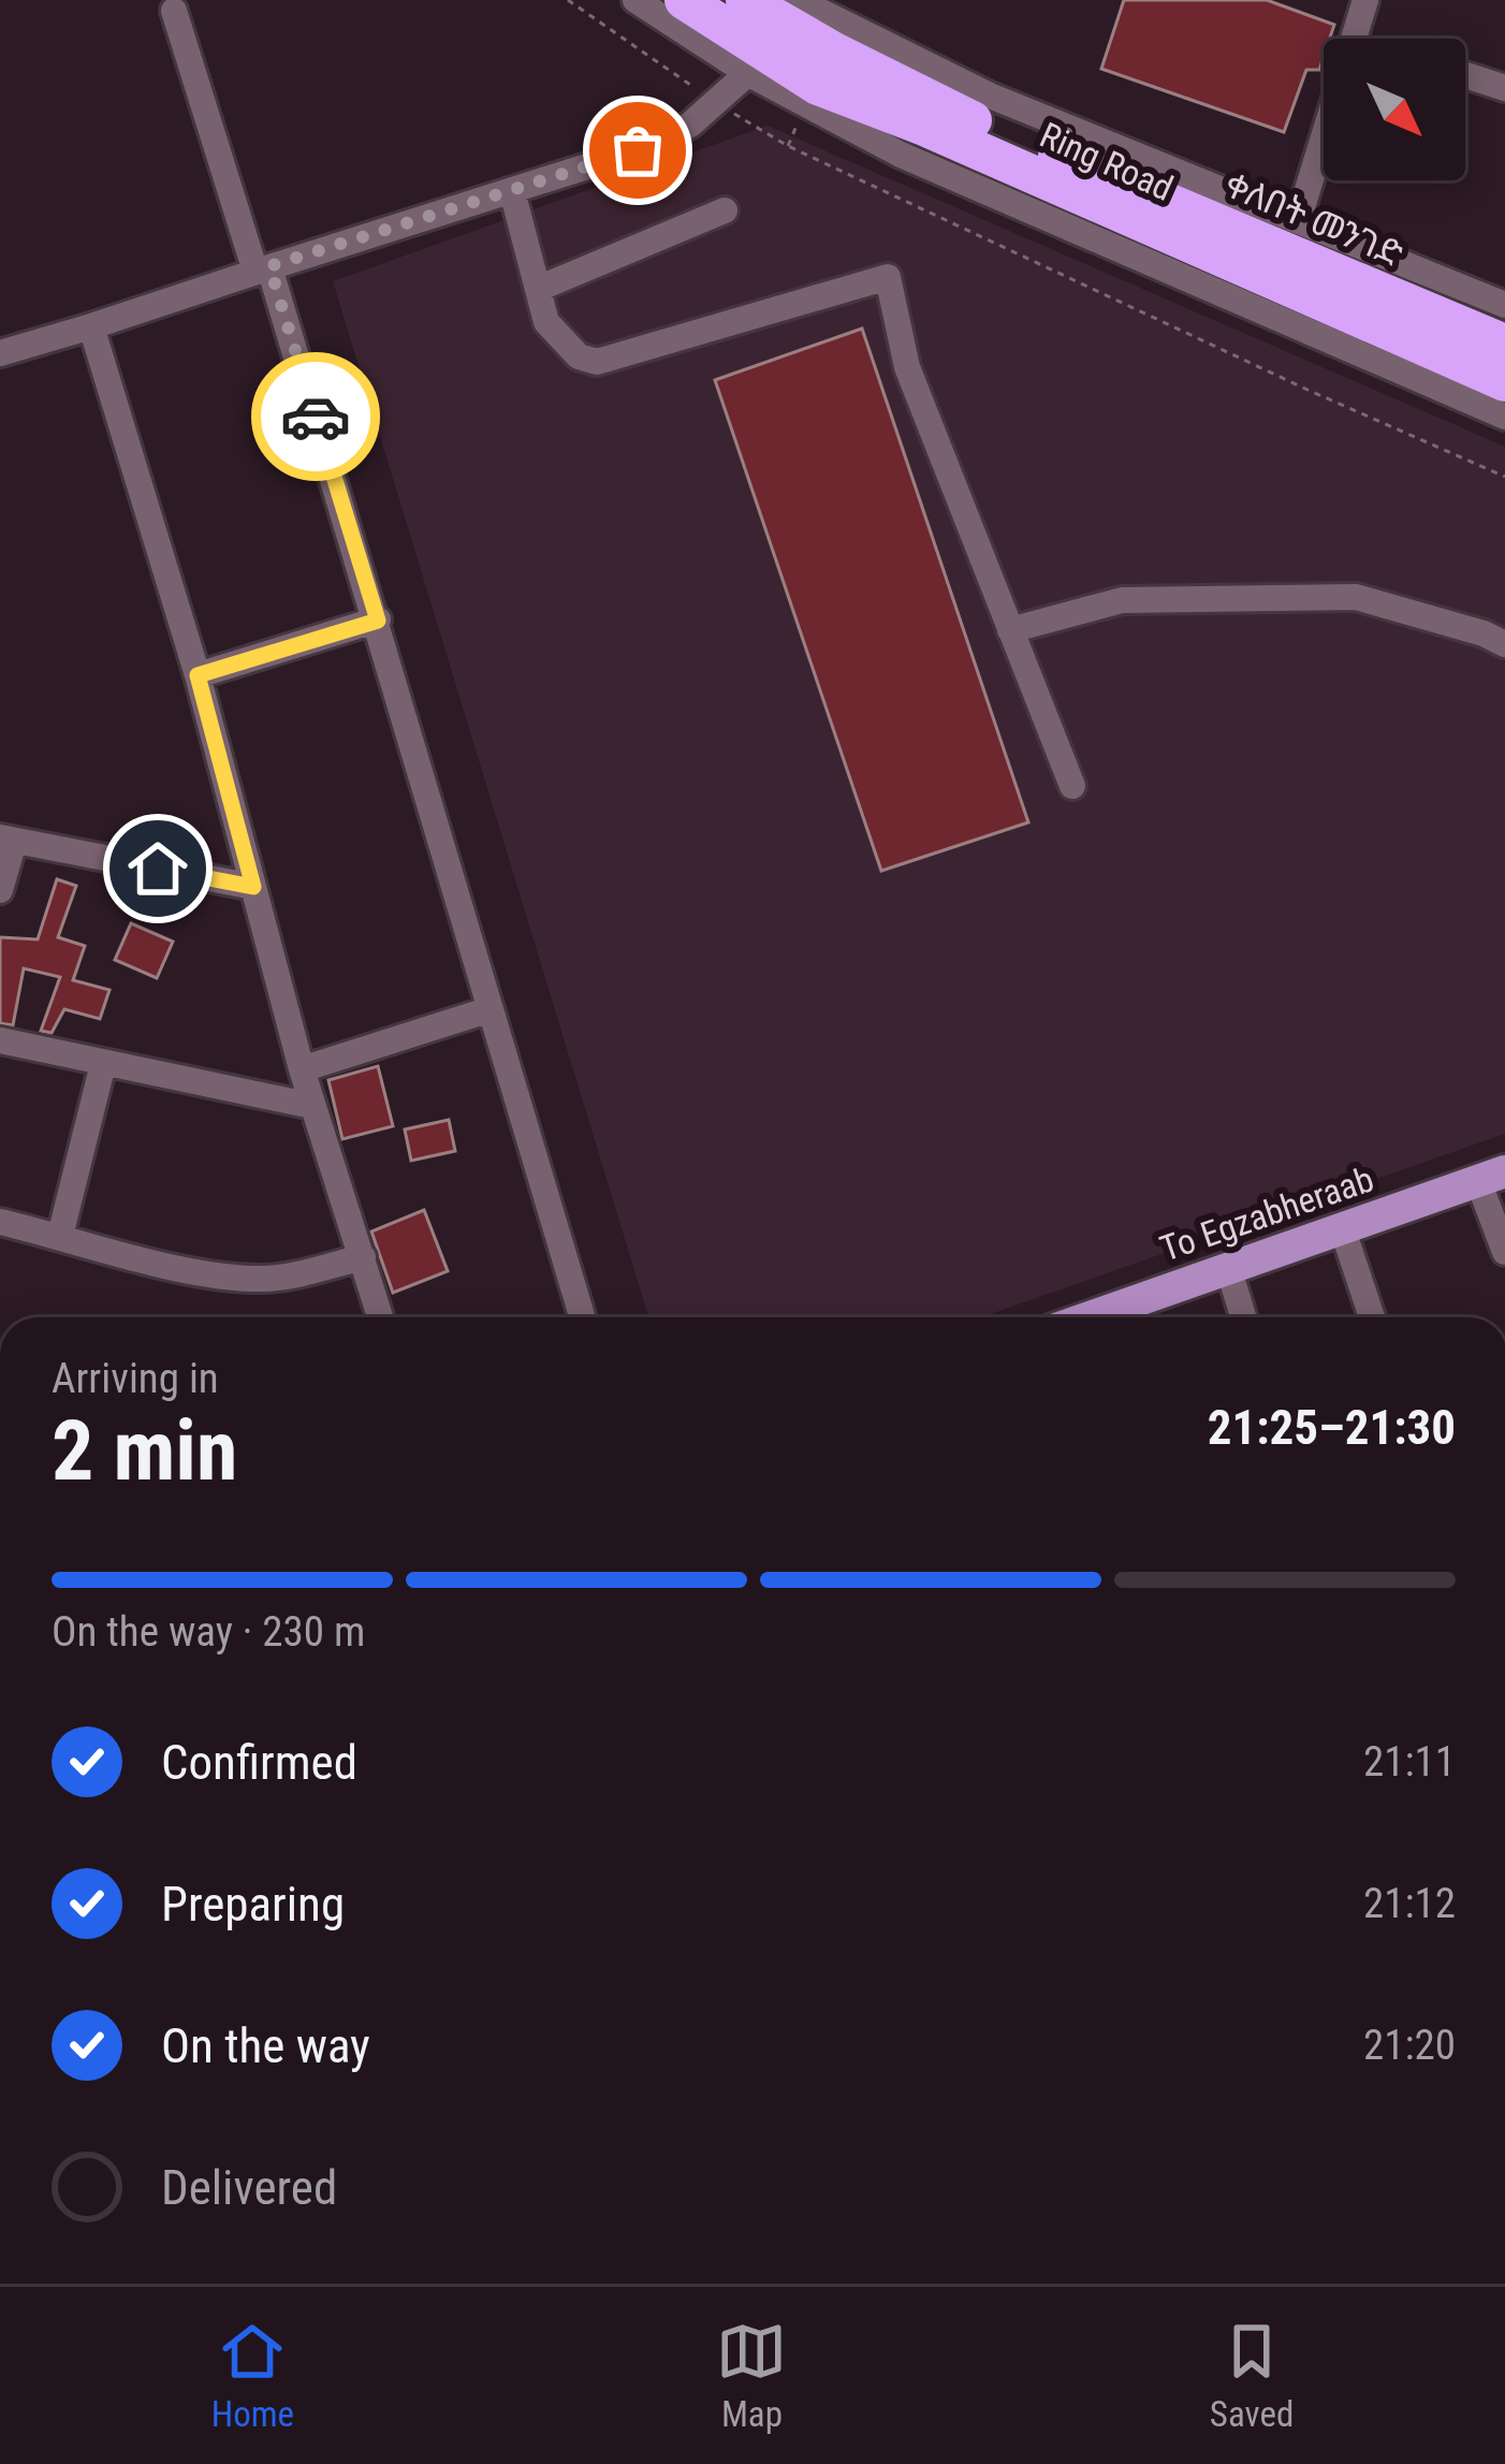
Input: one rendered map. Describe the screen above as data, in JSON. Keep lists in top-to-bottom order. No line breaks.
{"streets":{"highway":["Ring Road","ቀለበት መንገድ"],"main road":["To Egzabheraab"]},"crossings":[["Ring Road","ቀለበት መንገድ"]],"north":"bottom right","page":{"heading":["2 min","Arriving in","21:25–21:30"],"bar":"On the way · 230 m","list":[["Confirmed","21:11"],["Preparing","21:12"],["On the way","21:20"],"Delivered"],"tabs":["Home","Map","Saved"]}}
